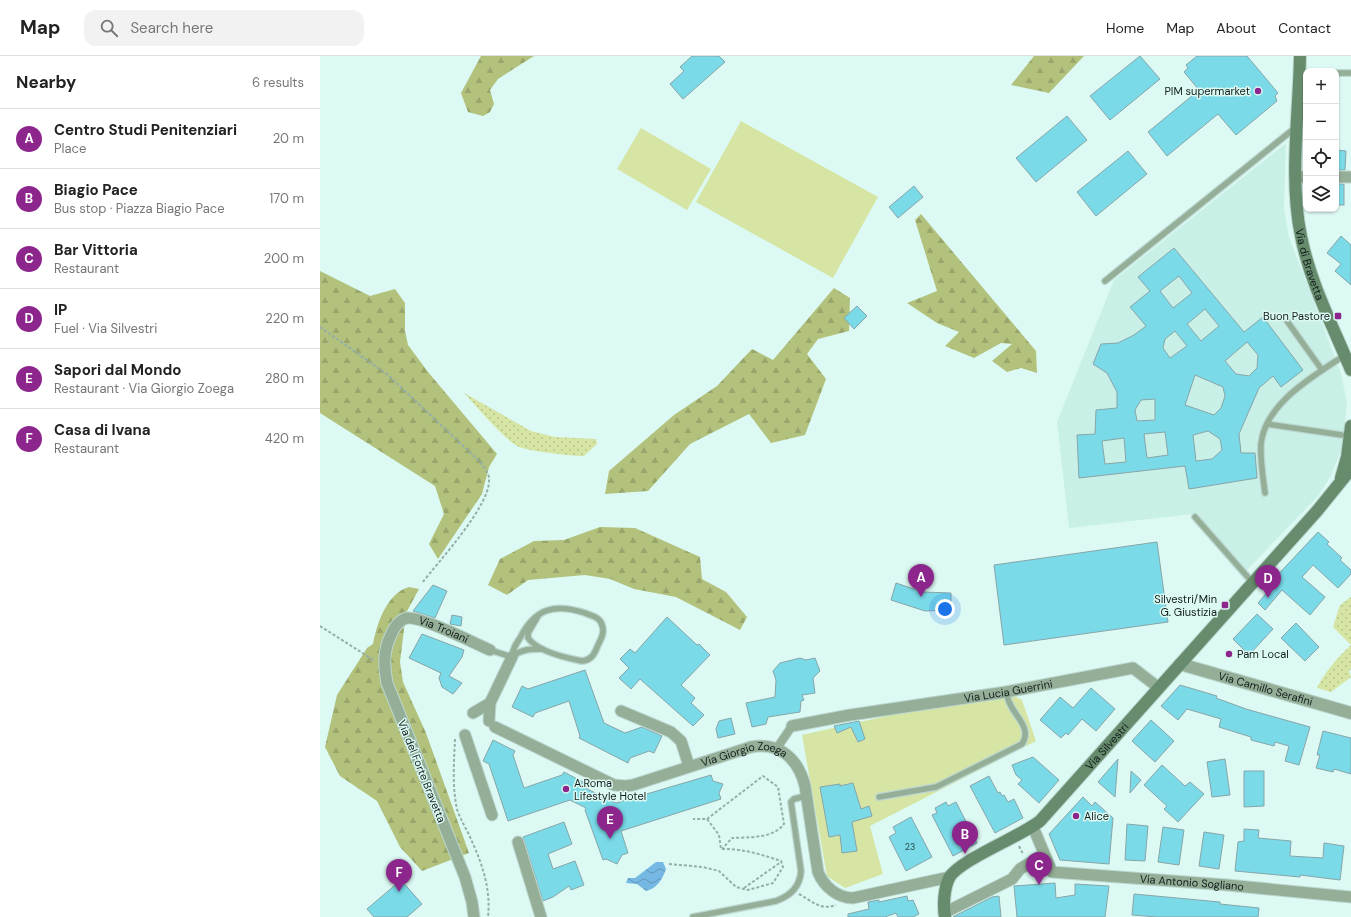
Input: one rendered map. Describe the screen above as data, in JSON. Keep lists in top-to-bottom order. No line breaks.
{"streets":{"main road":["Via di Bravetta","Via Silvestri"],"street":["Via Troiani","Via Camillo Serafini","Via Lucia Guerrini","Via Giorgio Zoega","Via del Forte Bravetta","Via Antonio Sogliano"]},"crossings":[["Via Troiani","Via del Forte Bravetta"],["Via Camillo Serafini","Via Silvestri"],["Via Lucia Guerrini","Via Silvestri"],["Via Silvestri","Via Giorgio Zoega"]],"places":{"other":["PIM supermarket","Pam Local","A.Roma Lifestyle Hotel","Alice"],"transit":["Buon Pastore","Silvestri/Min G. Giustizia"]},"house_numbers":["23"],"page":{"header":"Map","search":"Search here","nav":["Home","Map","About","Contact"],"heading":["Nearby","6 results"],"map_buttons":["+","−"],"list":[{"mark":"A","name":"Centro Studi Penitenziari","note":"Place","value":"20 m"},{"mark":"B","name":"Biagio Pace","note":"Bus stop · Piazza Biagio Pace","value":"170 m"},{"mark":"C","name":"Bar Vittoria","note":"Restaurant","value":"200 m"},{"mark":"D","name":"IP","note":"Fuel · Via Silvestri","value":"220 m"},{"mark":"E","name":"Sapori dal Mondo","note":"Restaurant · Via Giorgio Zoega","value":"280 m"},{"mark":"F","name":"Casa di Ivana","note":"Restaurant","value":"420 m"}],"pins":["A","D","E","B","C","F"]}}
